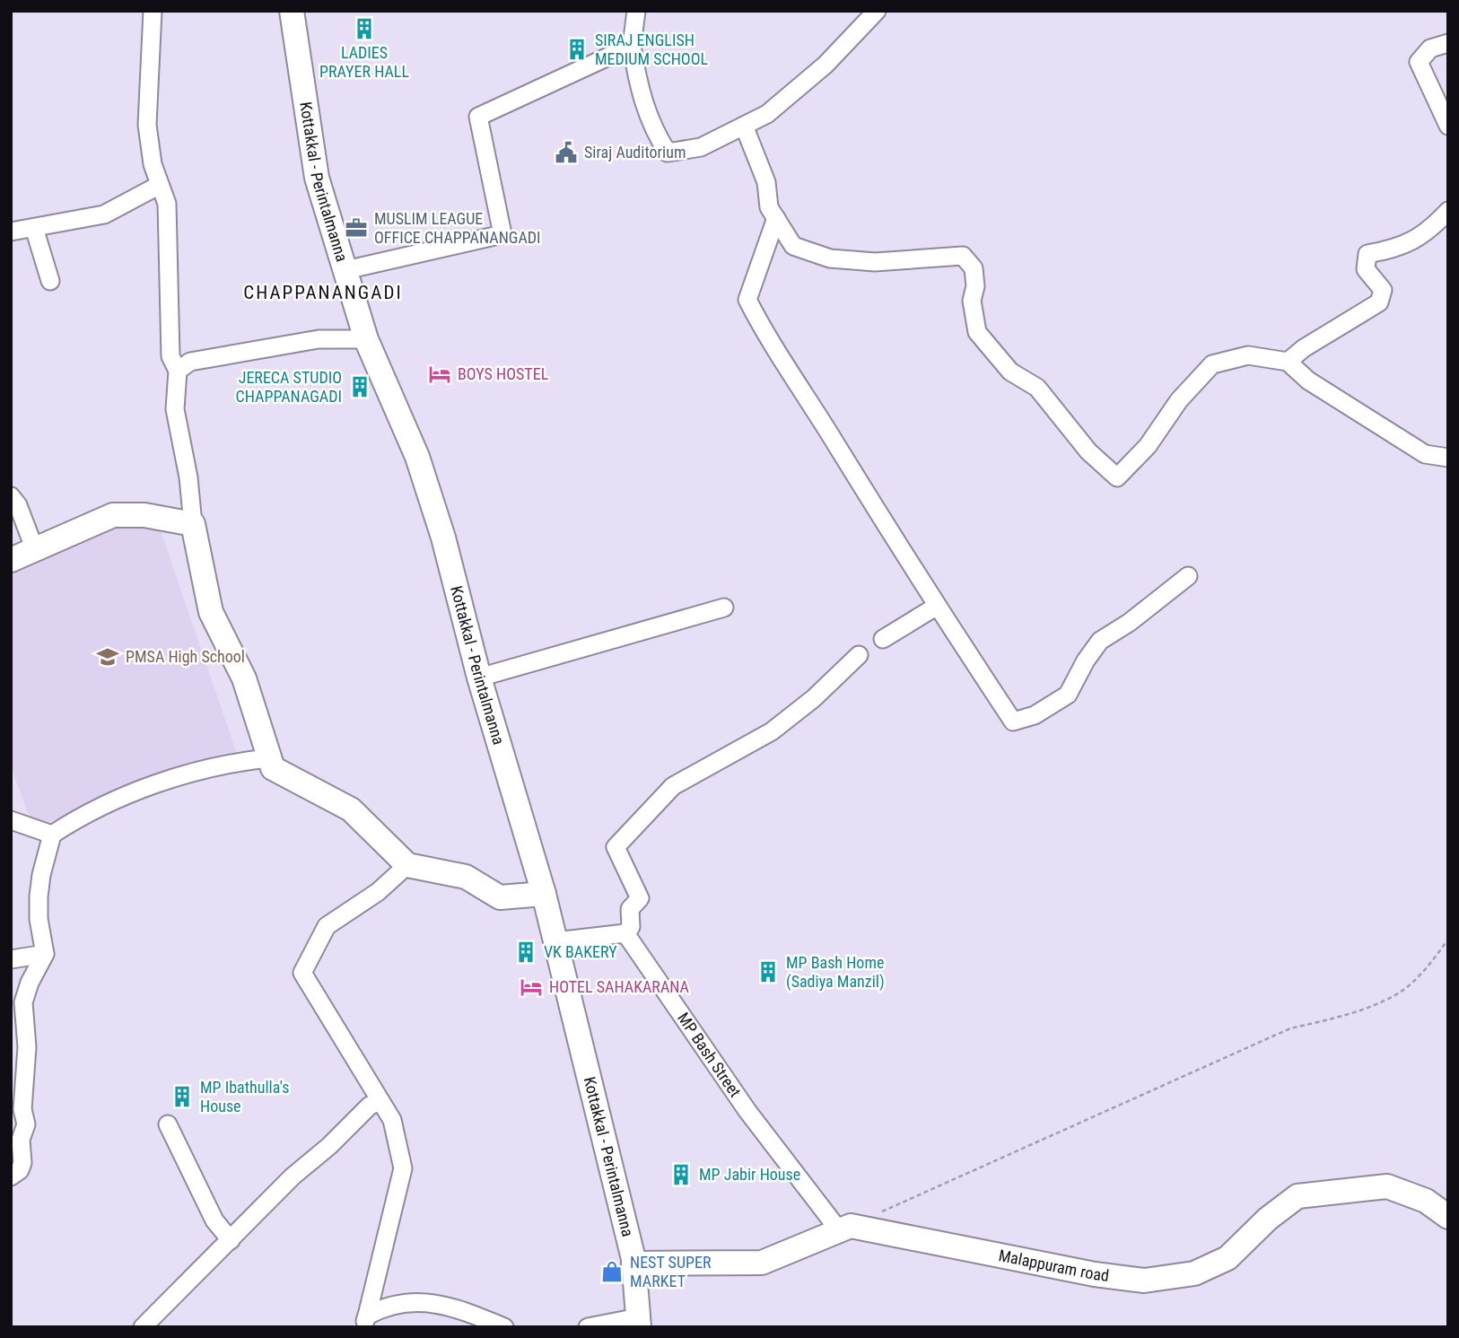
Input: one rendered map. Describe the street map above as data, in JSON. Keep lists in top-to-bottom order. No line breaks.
{"streets":{"street":["Kottakkal - Perintalmanna","MP Bash Street","Malappuram road"]},"crossings":[["MP Bash Street","Malappuram road"]],"districts":["CHAPPANANGADI"],"places":{"building":["LADIES PRAYER HALL","SIRAJ ENGLISH MEDIUM SCHOOL","JERECA STUDIO CHAPPANAGADI","VK BAKERY","MP Bash Home (Sadiya Manzil)","MP Ibathulla's House","MP Jabir House"],"public building":["Siraj Auditorium"],"office":["MUSLIM LEAGUE OFFICE CHAPPANANGADI"],"hotel":["BOYS HOSTEL","HOTEL SAHAKARANA"],"school or university":["PMSA High School"],"shop":["NEST SUPER MARKET"]}}
